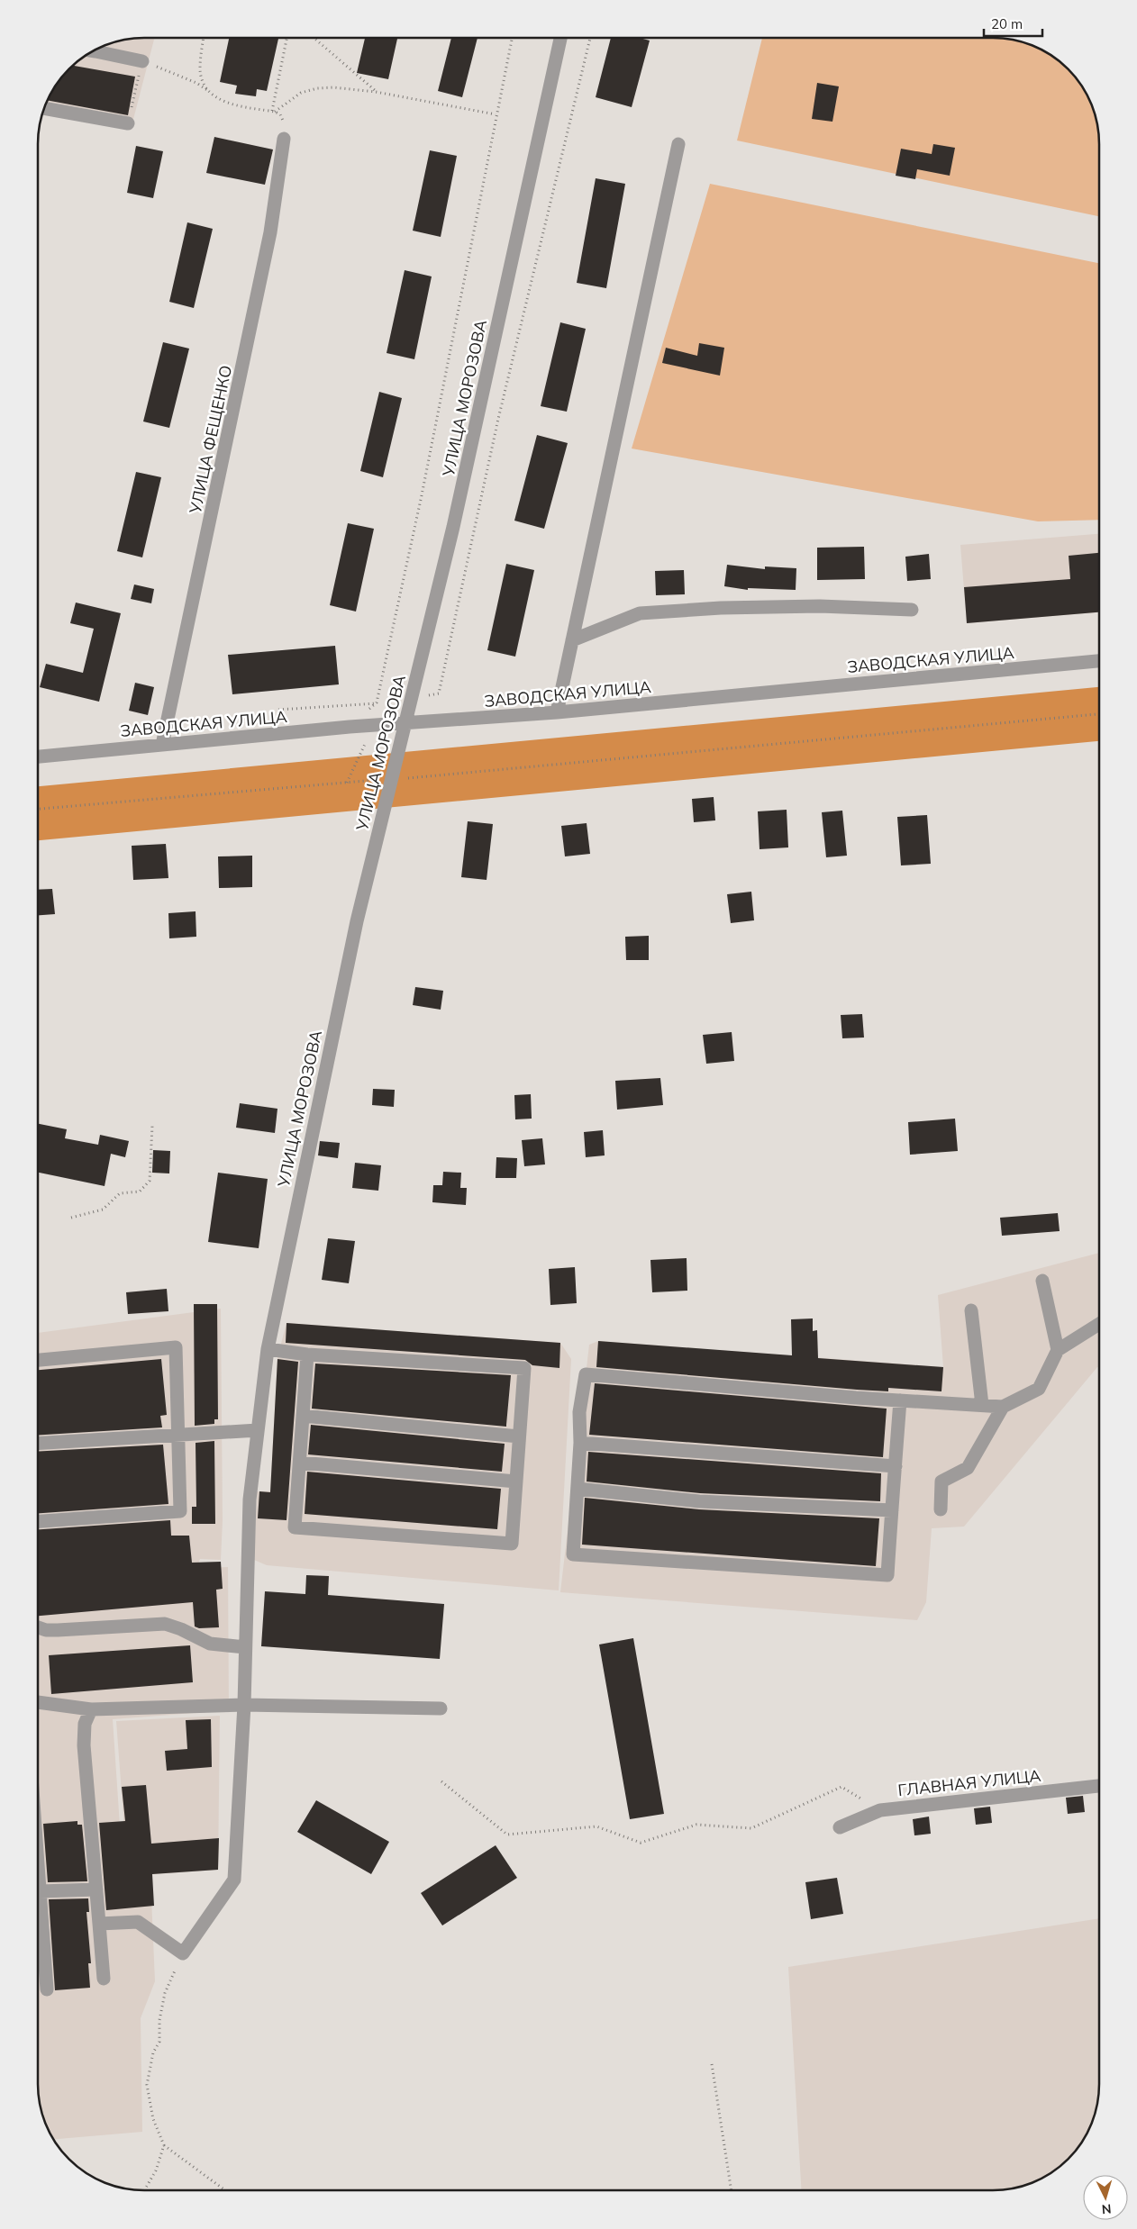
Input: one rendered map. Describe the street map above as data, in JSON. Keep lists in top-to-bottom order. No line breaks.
{"streets":{"street":["УЛИЦА МОРОЗОВА","УЛИЦА ФЕЩЕНКО","ЗАВОДСКАЯ УЛИЦА","ГЛАВНАЯ УЛИЦА"]},"crossings":[["УЛИЦА МОРОЗОВА","ЗАВОДСКАЯ УЛИЦА"],["УЛИЦА ФЕЩЕНКО","ЗАВОДСКАЯ УЛИЦА"]],"scale_bar":"20 m","north":"bottom"}
